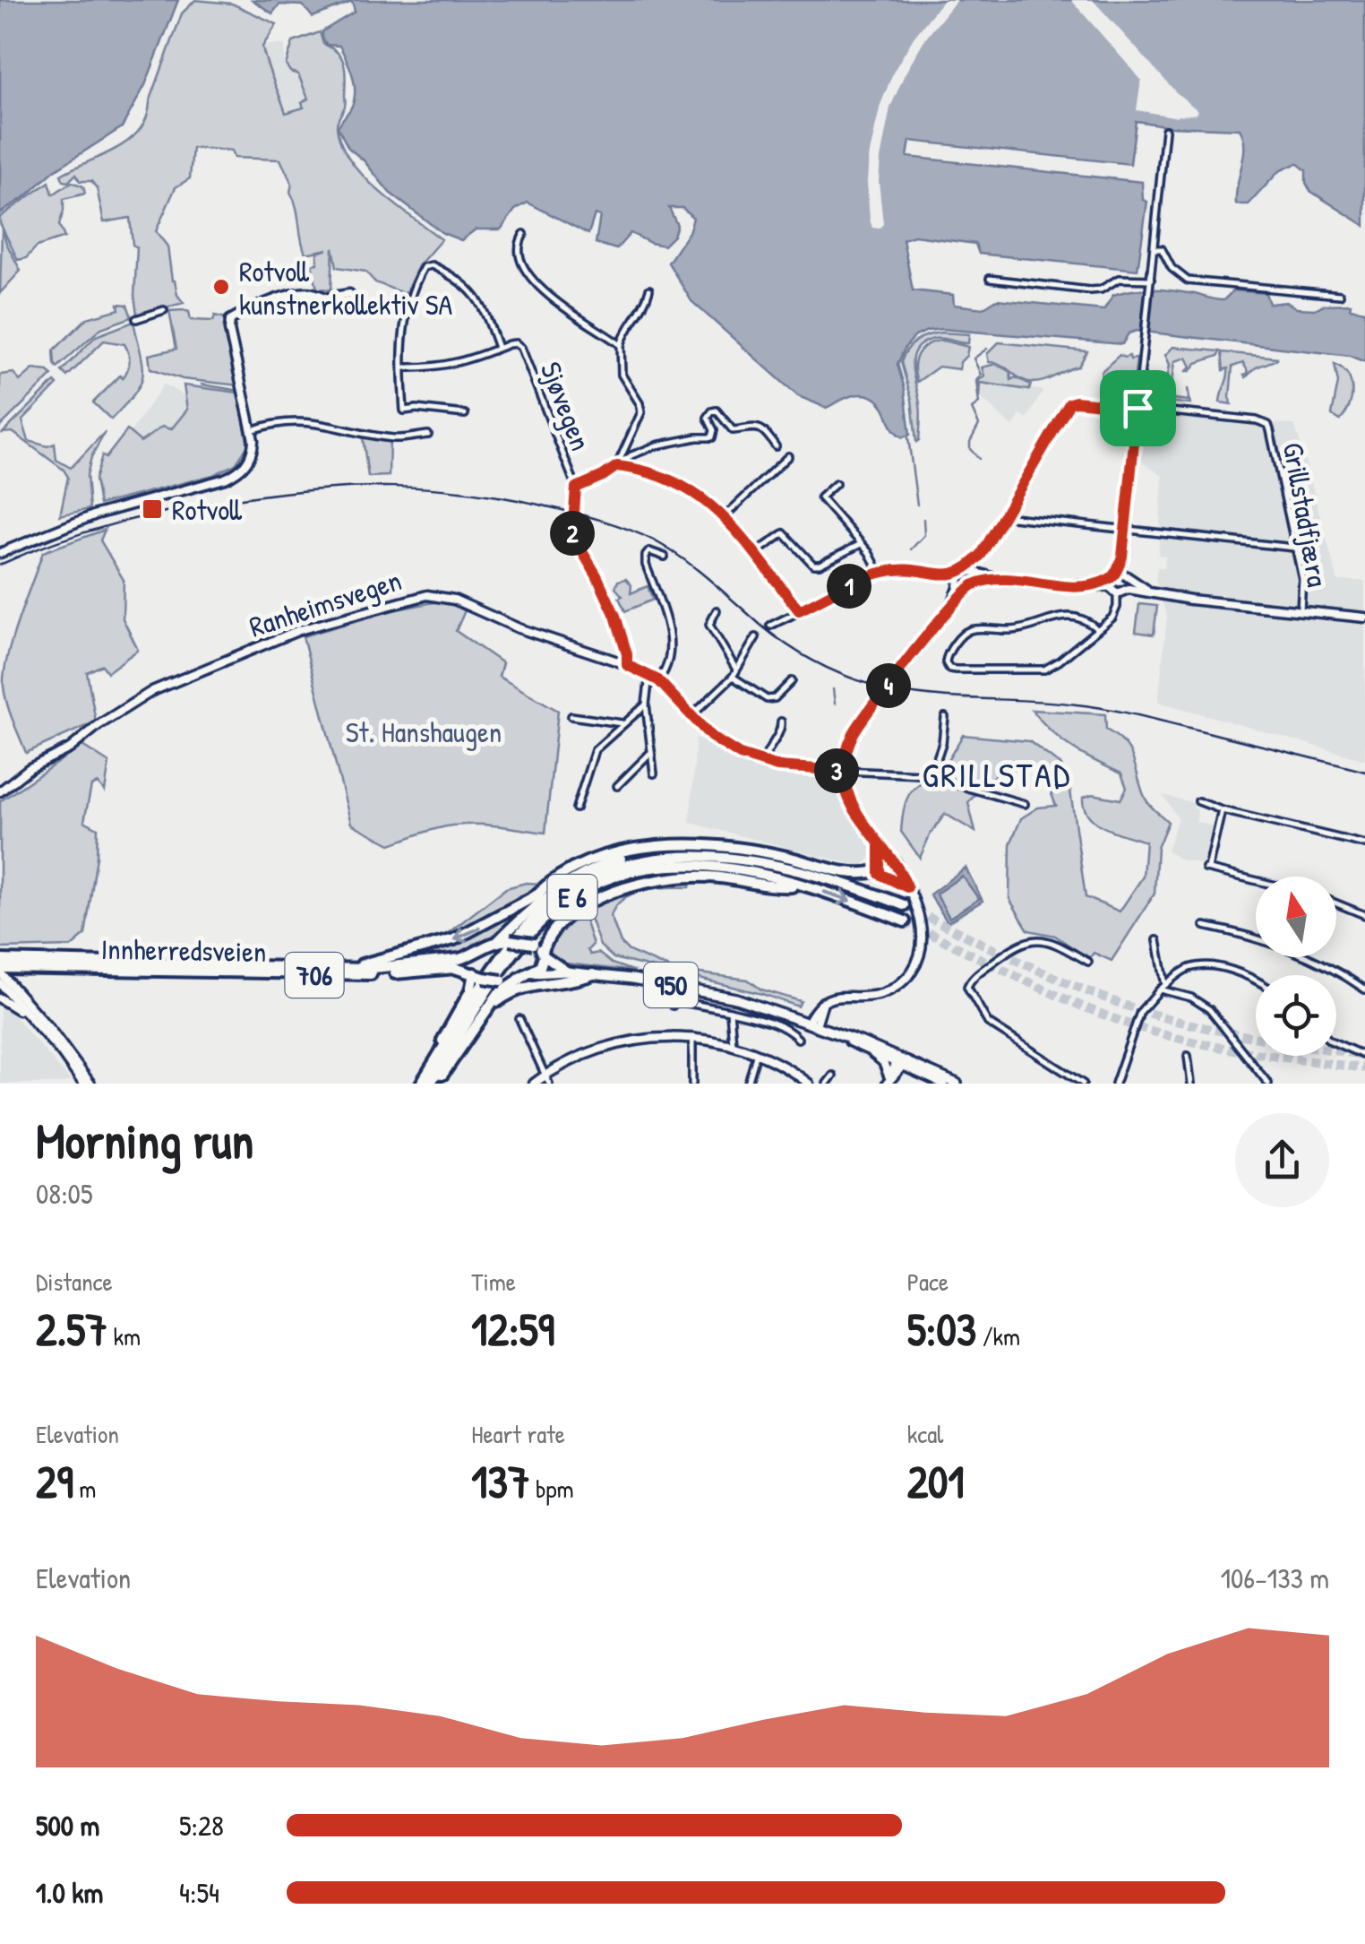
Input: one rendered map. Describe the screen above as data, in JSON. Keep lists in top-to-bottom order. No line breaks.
{"streets":{"highway":["E 6","Innherredsveien","706"],"main road":["950"],"street":["Sjøvegen","Grillstadfjæra","Ranheimsvegen"]},"crossings":[["Sjøvegen","Ranheimsvegen"],["E 6","Innherredsveien"],["E 6","706"],["E 6","950"],["Innherredsveien","706"],["706","950"]],"districts":["GRILLSTAD"],"parks":["St. Hanshaugen"],"places":{"other":["Rotvoll kunstnerkollektiv SA"],"transit":["Rotvoll"]},"north":"top","page":{"pins":["2","1","4","3"],"heading":["Morning run","08:05"],"stats":[["Distance","2.57 km"],["Time","12:59"],["Pace","5:03 /km"],["Elevation","29 m"],["Heart rate","137 bpm"],["kcal","201"]],"chart":["Elevation","106–133 m"],"list":[{"name":"500 m","note":"5:28"},{"name":"1.0 km","note":"4:54"}]}}
